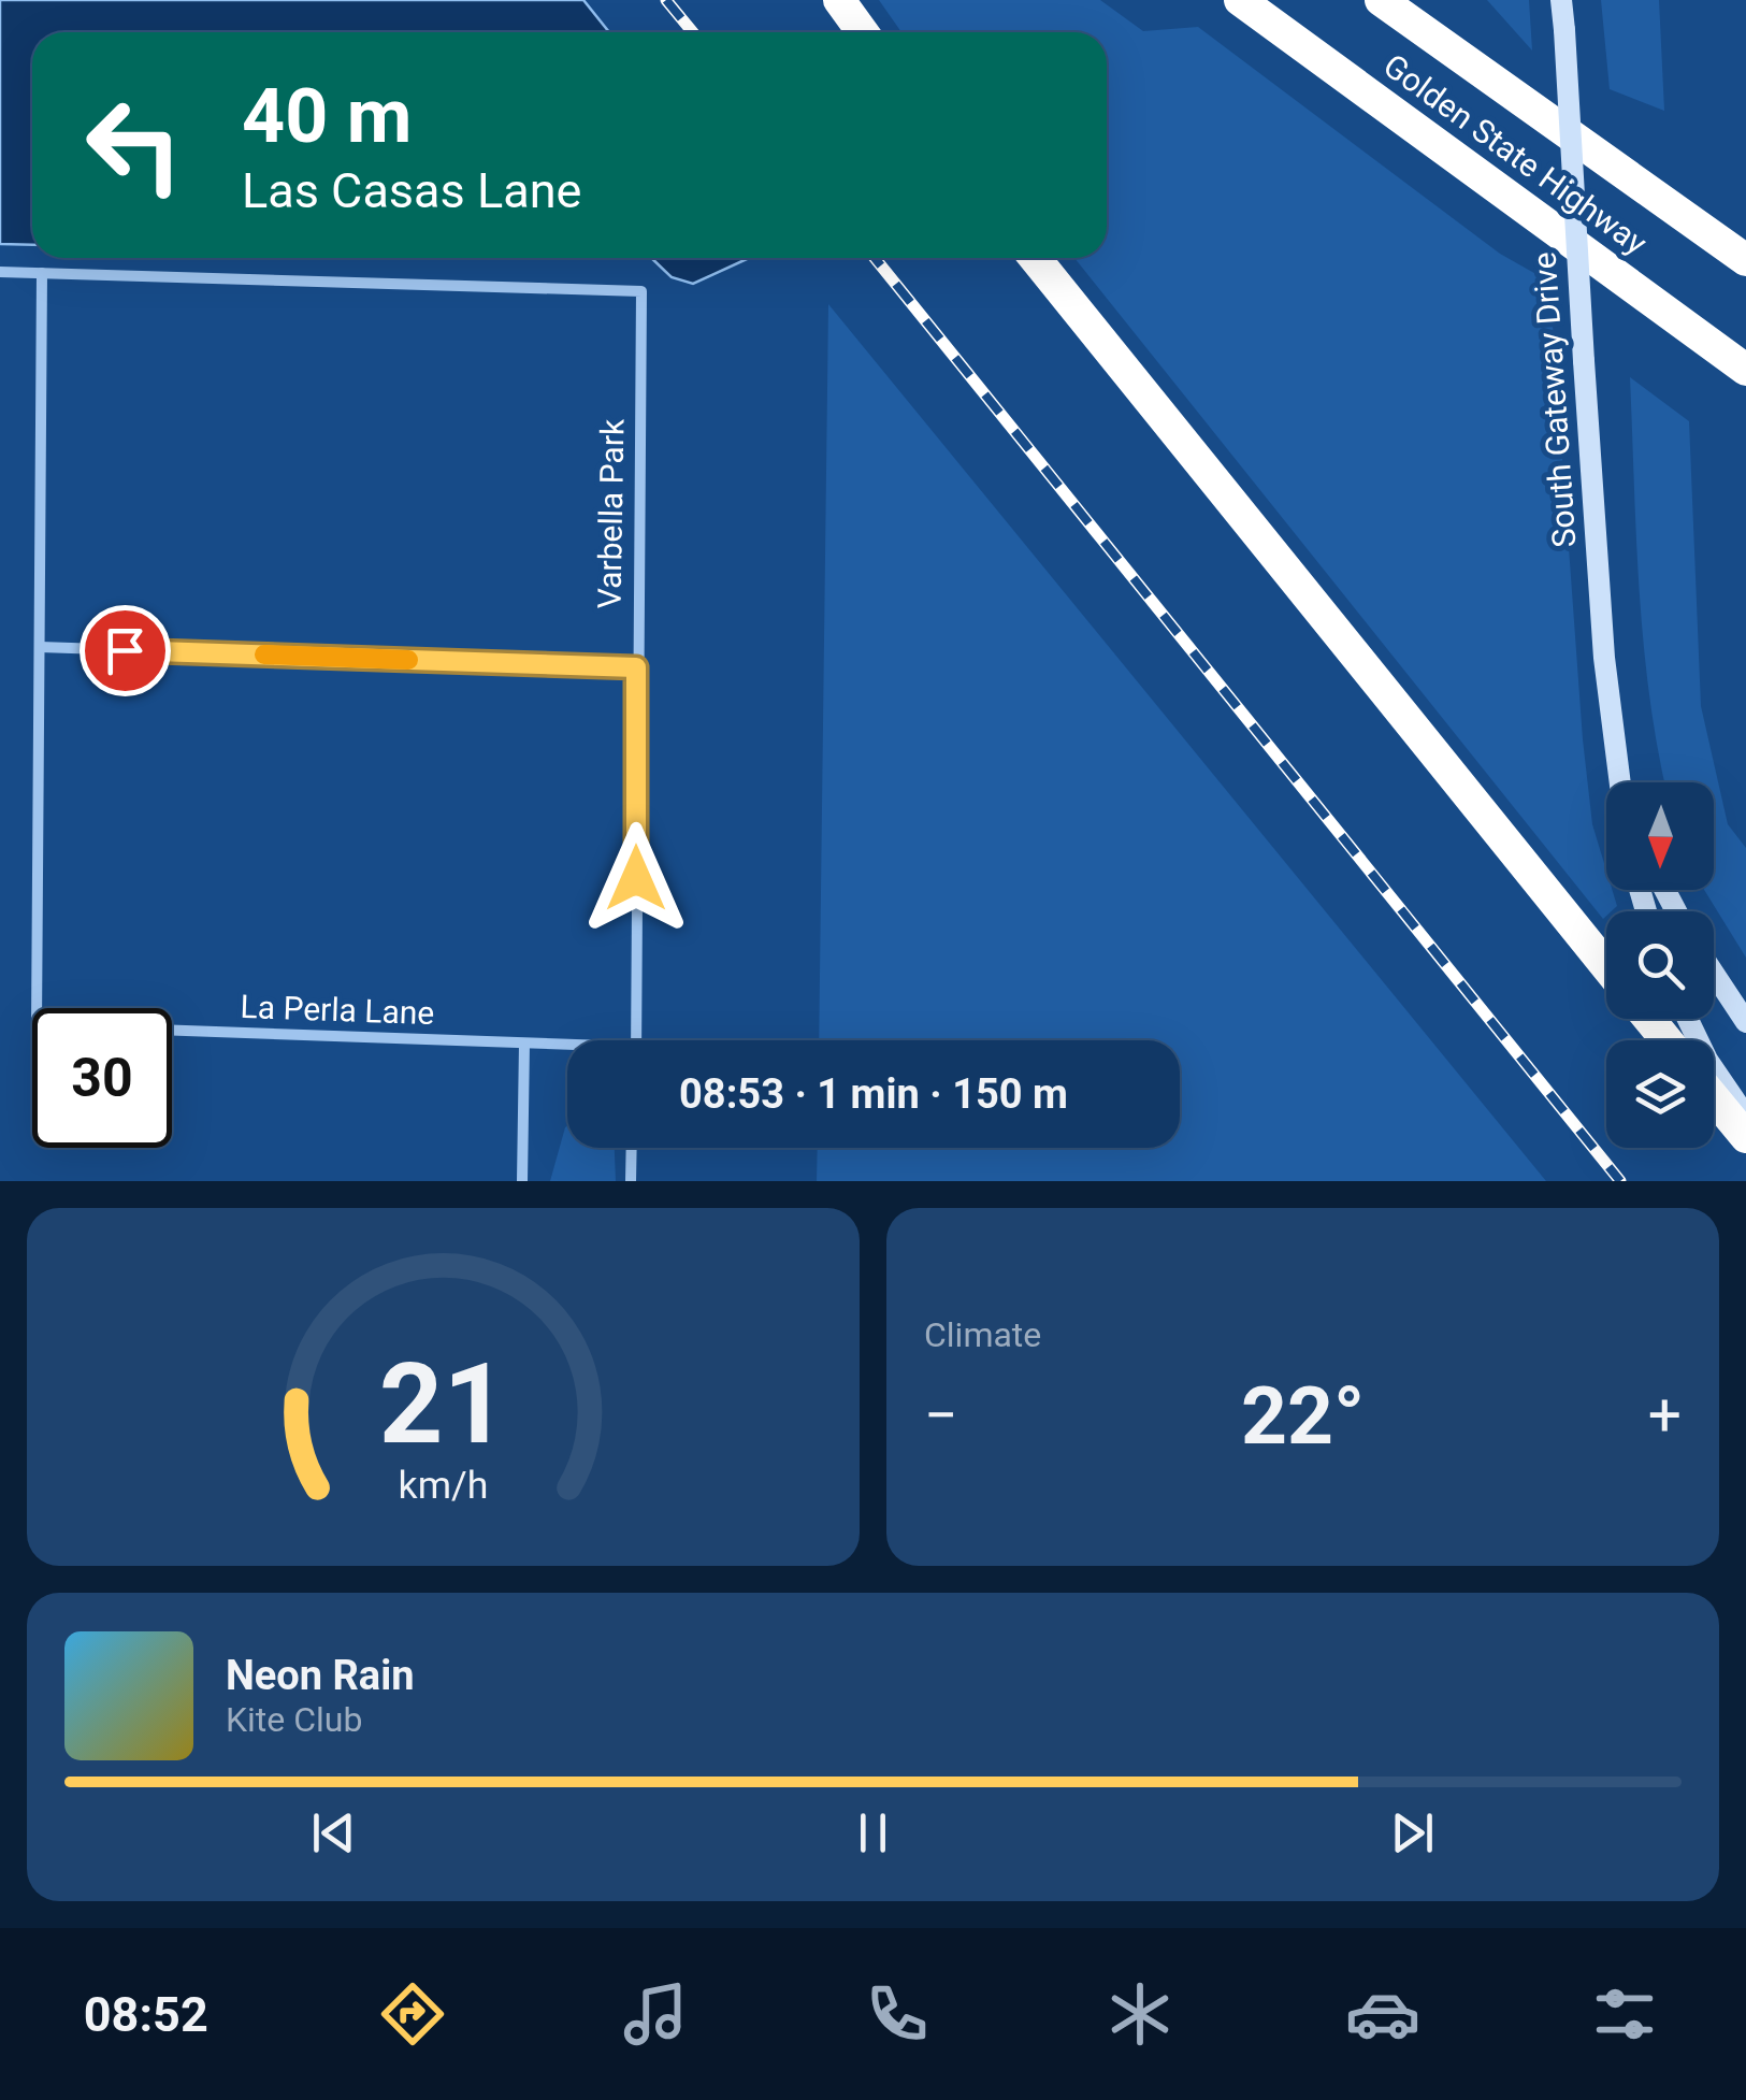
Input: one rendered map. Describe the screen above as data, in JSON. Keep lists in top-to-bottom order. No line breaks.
{"streets":{"highway":["Golden State Highway"],"main road":["South Gateway Drive"],"street":["Varbella Park","La Perla Lane"]},"north":"bottom","page":{"turn":["40 m","Las Casas Lane"],"limit":"30","trip":"08:53 · 1 min · 150 m","tile":"Climate","heat":["−","22°","+"],"song":["Neon Rain","Kite Club"],"tabs":"08:52","gauge":["21","km/h"]}}
